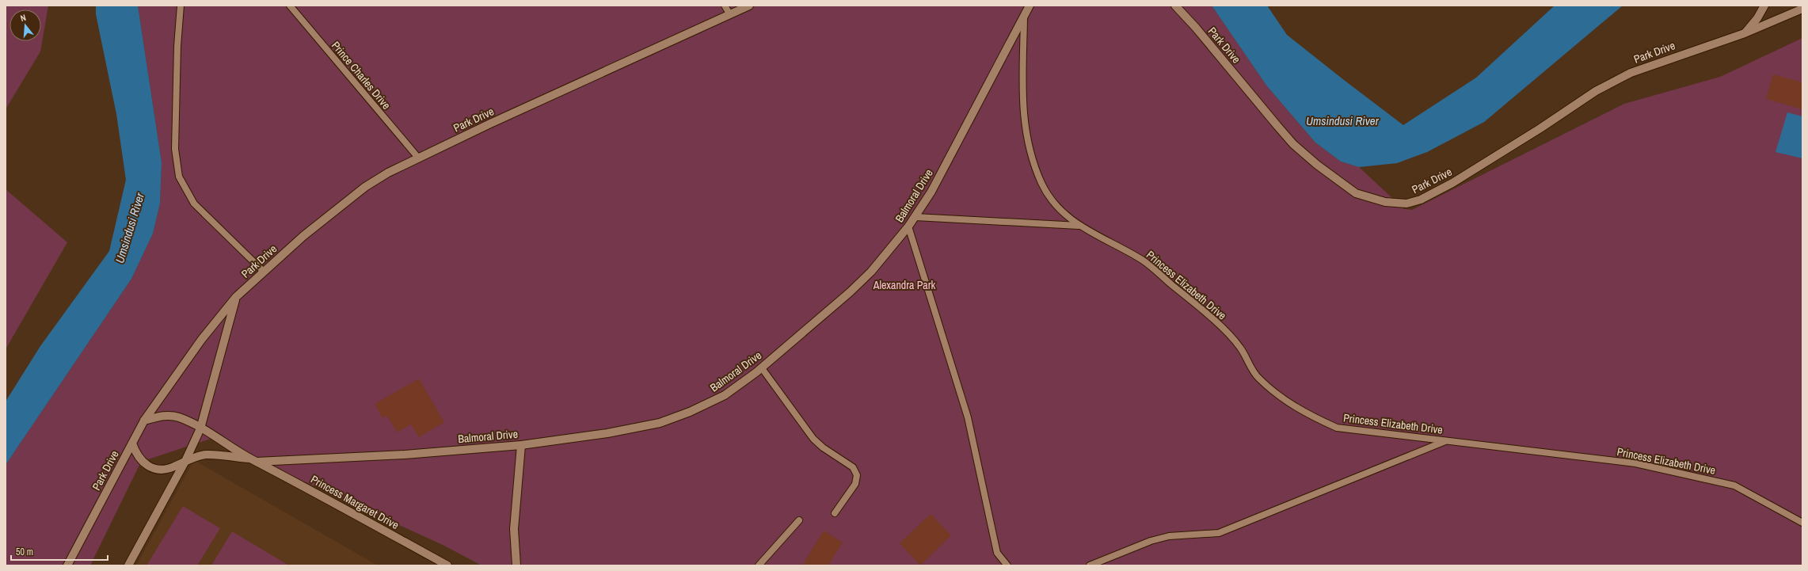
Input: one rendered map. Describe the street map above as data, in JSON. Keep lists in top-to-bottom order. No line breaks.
{"streets":{"street":["Park Drive","Balmoral Drive","Princess Margaret Drive"],"lane":["Prince Charles Drive","Princess Elizabeth Drive"]},"crossings":[["Park Drive","Prince Charles Drive"],["Park Drive","Princess Margaret Drive"],["Balmoral Drive","Princess Elizabeth Drive"],["Balmoral Drive","Princess Margaret Drive"]],"water":["Umsindusi River"],"parks":["Alexandra Park"],"scale_bar":"50 m","north":"top"}
